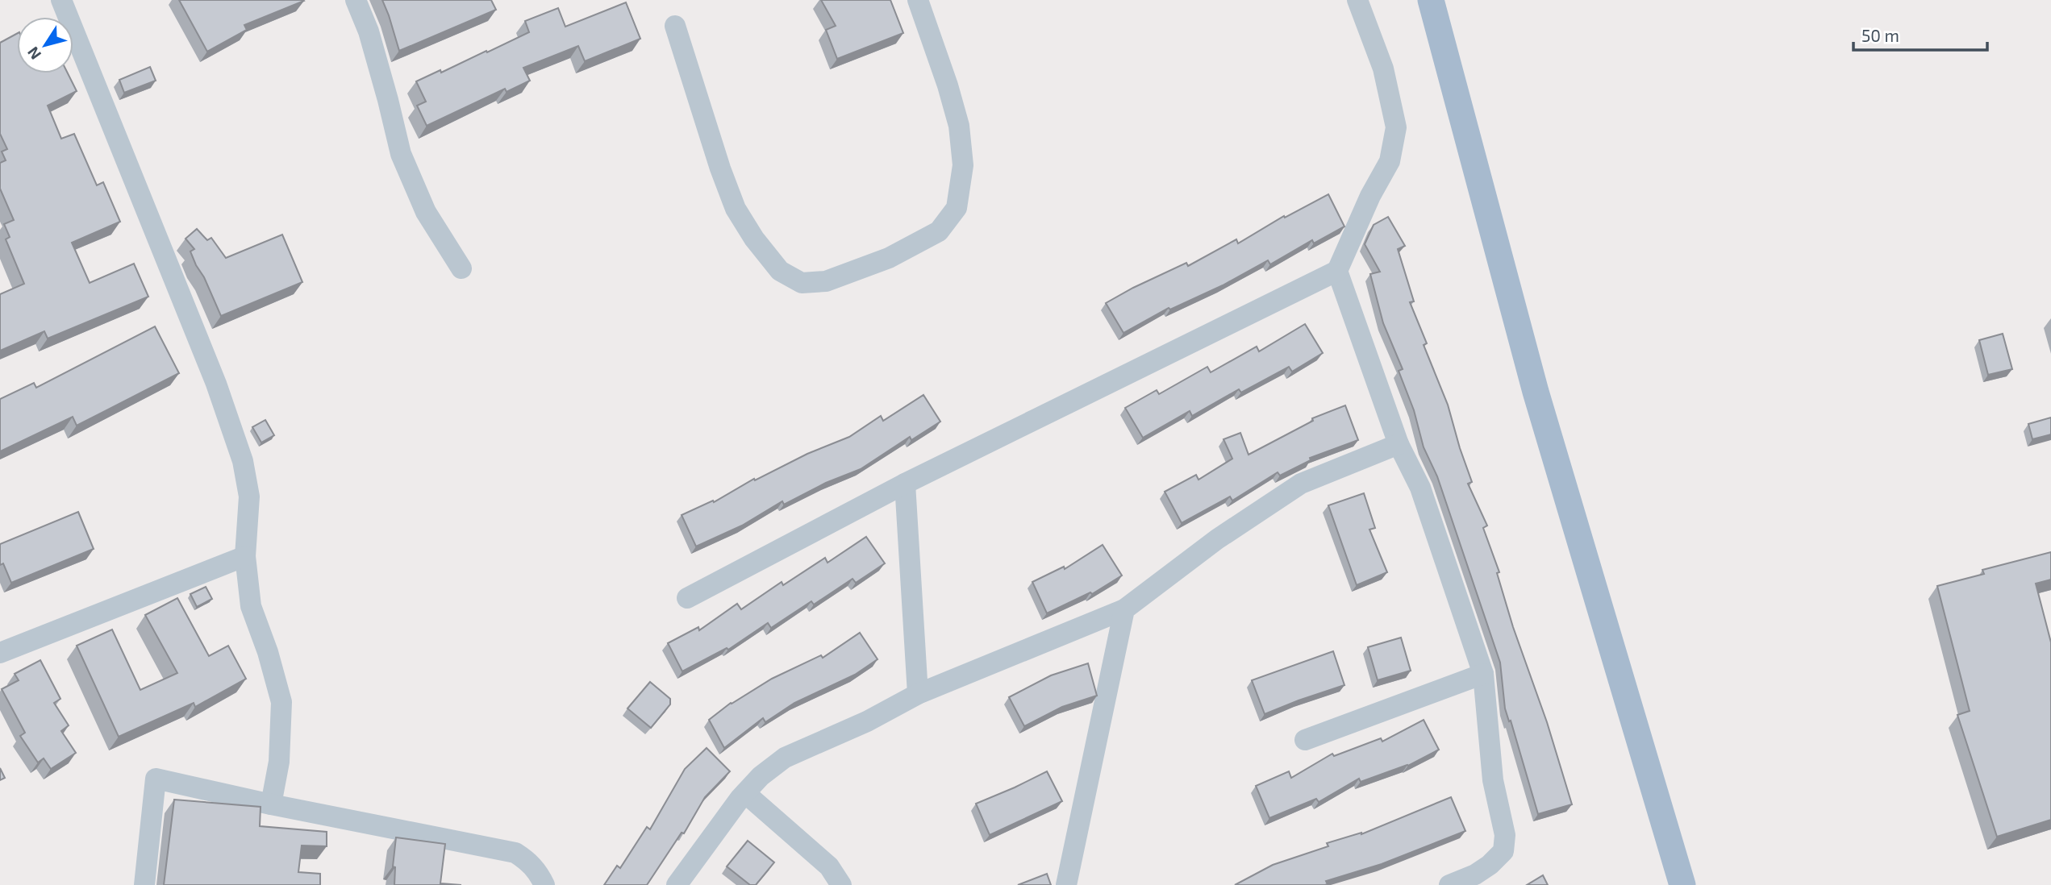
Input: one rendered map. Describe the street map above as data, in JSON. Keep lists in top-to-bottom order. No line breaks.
{"scale_bar":"50 m","north":"bottom left"}
